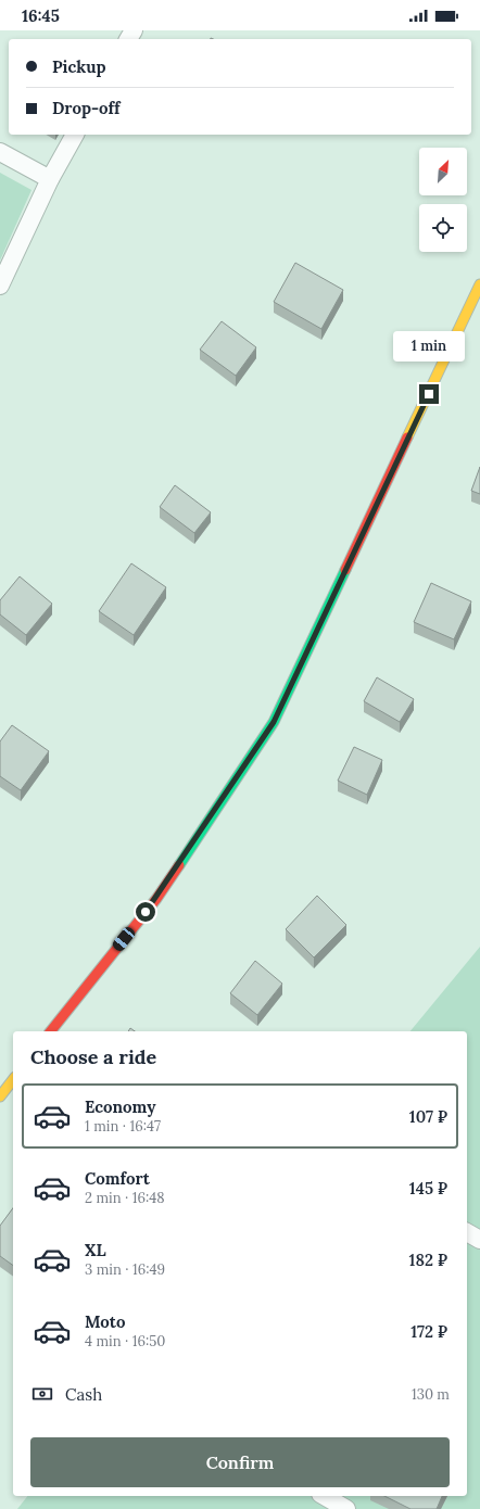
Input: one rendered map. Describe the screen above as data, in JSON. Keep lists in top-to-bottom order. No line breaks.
{"north":"top right","page":{"status":"16:45","banner":["Pickup","Drop-off"],"bubble":"1 min","heading":"Choose a ride","list":[{"name":"Economy","note":"1 min · 16:47","value":"107 ₽"},{"name":"Comfort","note":"2 min · 16:48","value":"145 ₽"},{"name":"XL","note":"3 min · 16:49","value":"182 ₽"},{"name":"Moto","note":"4 min · 16:50","value":"172 ₽"}],"pay":["Cash","130 m"],"buttons":"Confirm"}}
